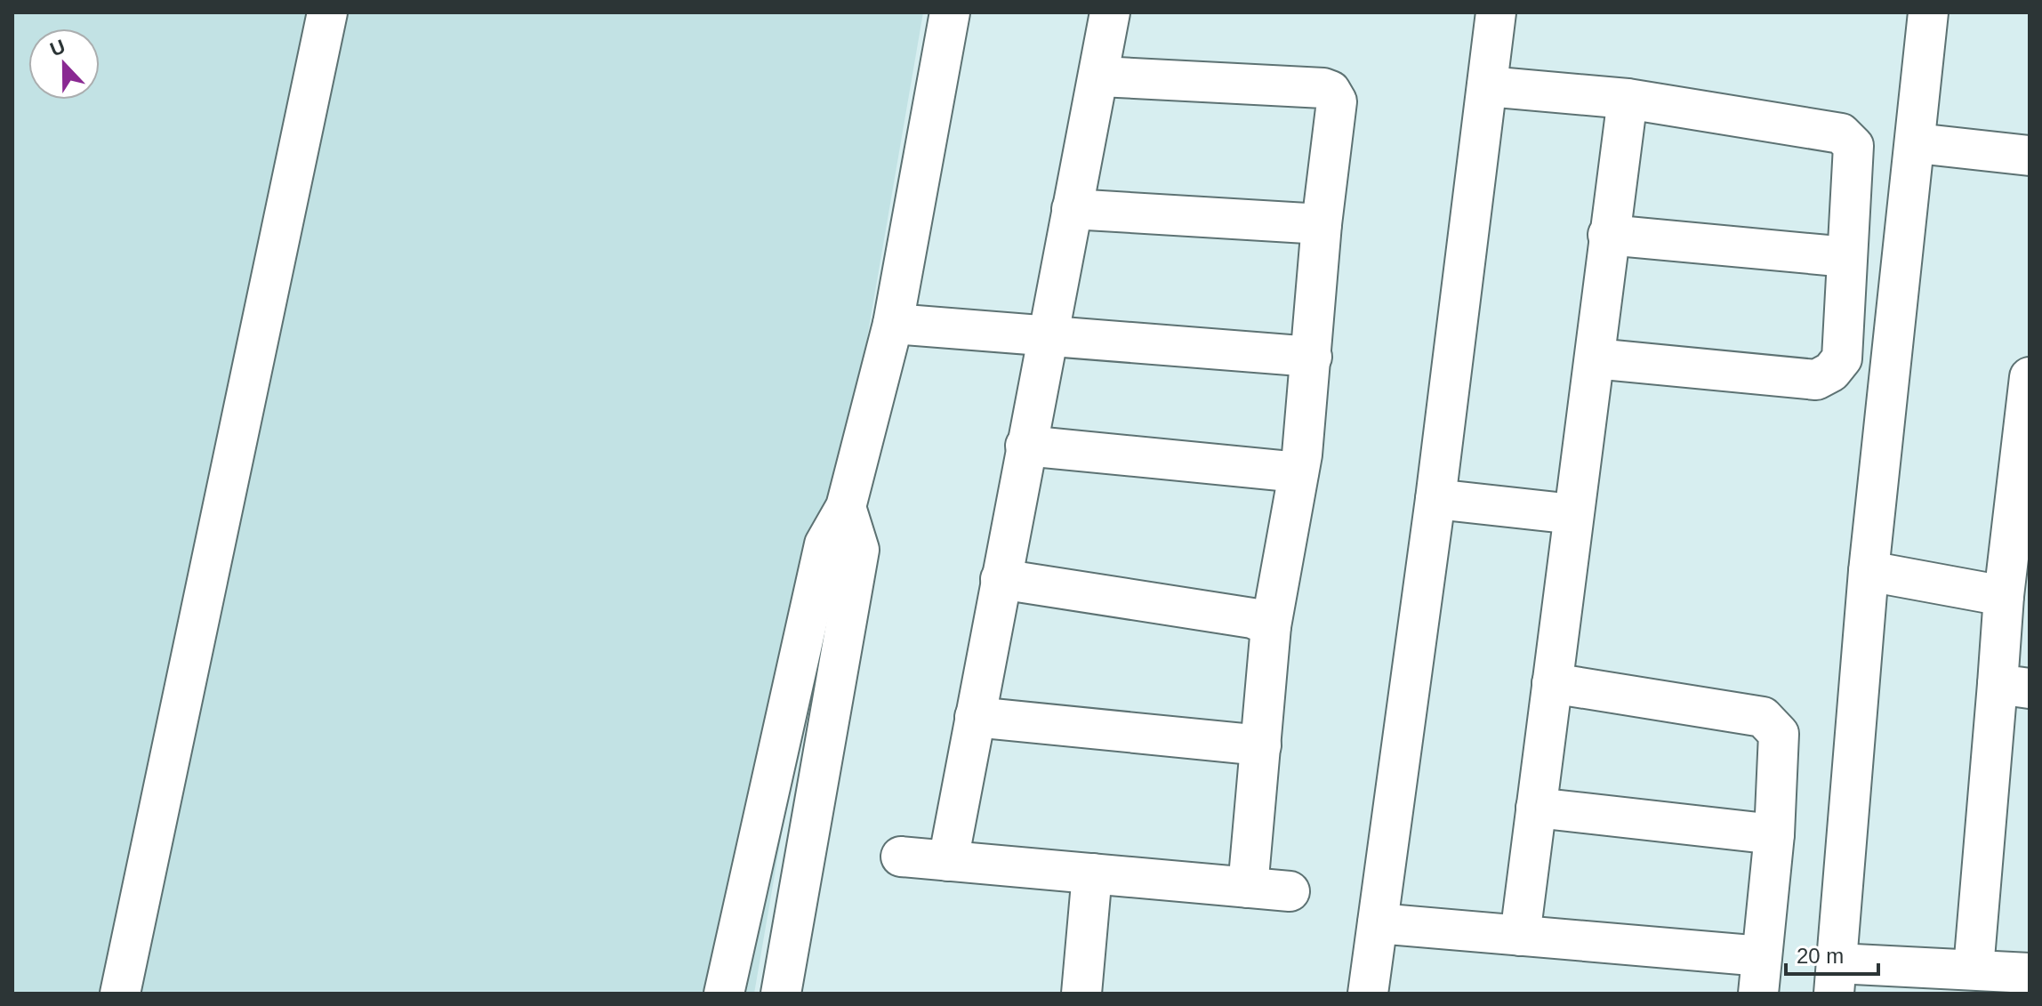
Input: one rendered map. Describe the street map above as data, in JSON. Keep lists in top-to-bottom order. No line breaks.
{"scale_bar":"20 m","north":"top"}
